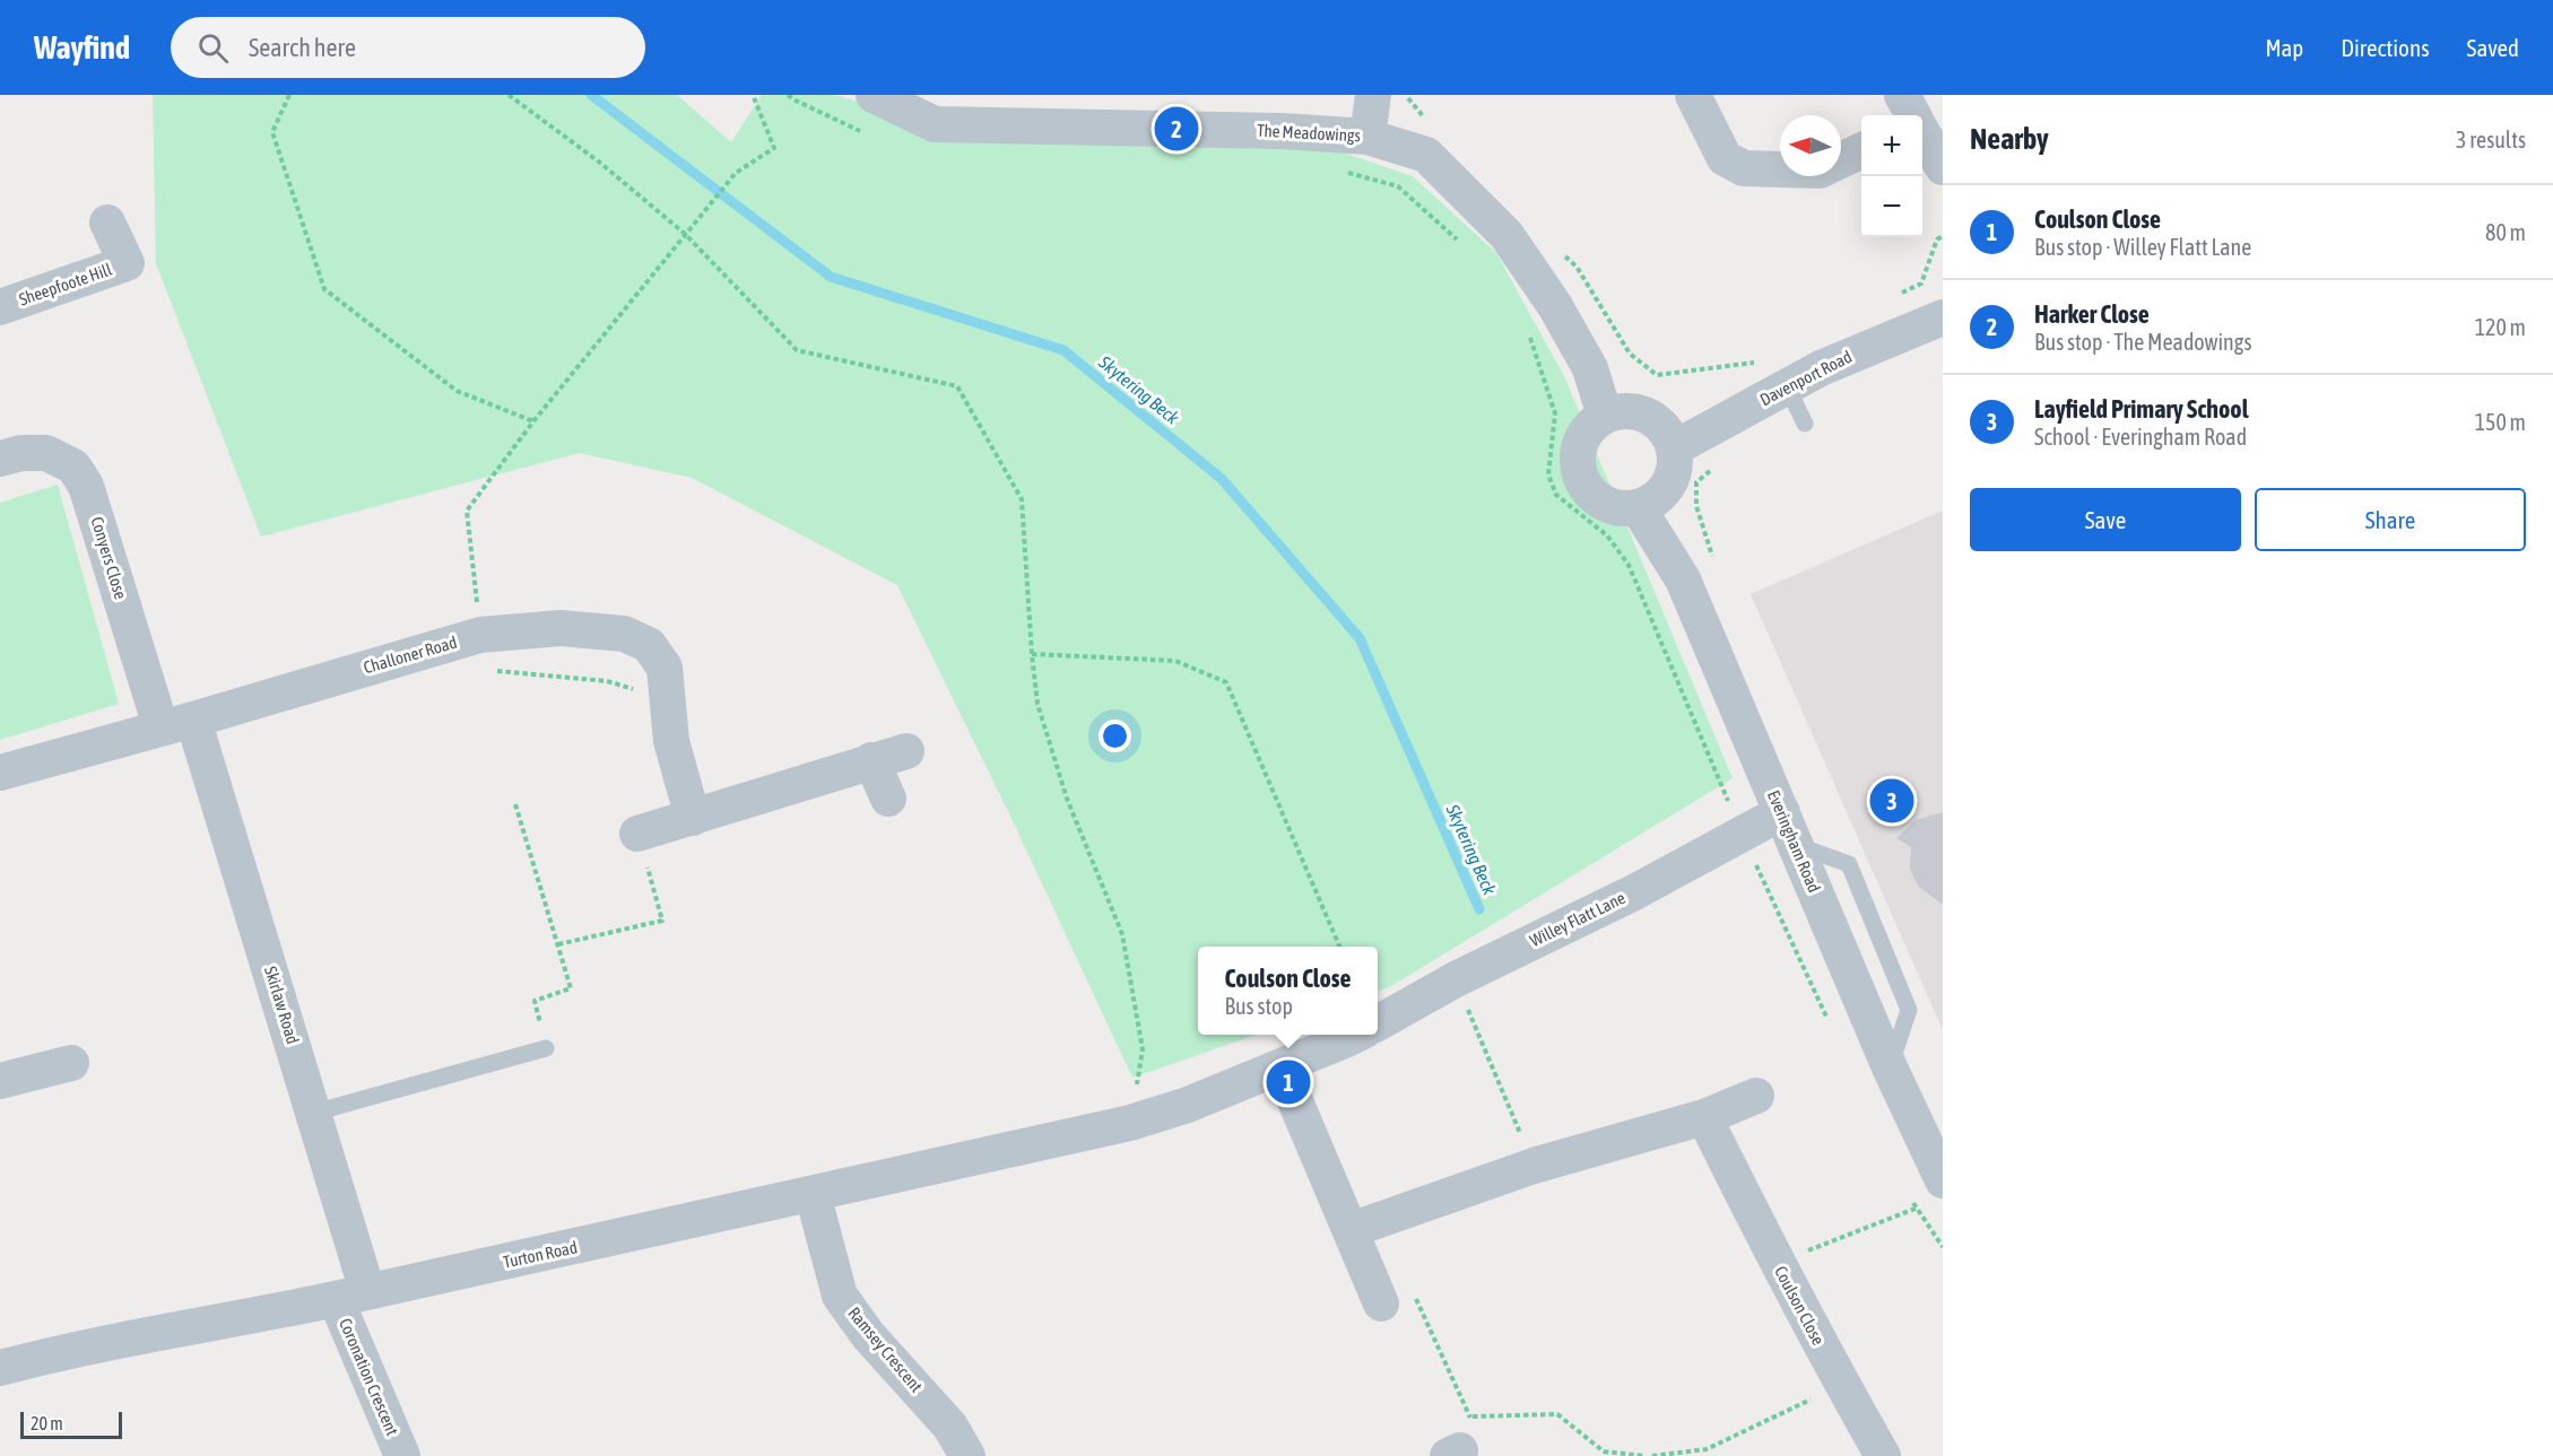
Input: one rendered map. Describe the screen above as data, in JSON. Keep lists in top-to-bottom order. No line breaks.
{"streets":{"street":["The Meadowings","Sheepfoote Hill","Davenport Road","Conyers Close","Challoner Road","Everingham Road","Willey Flatt Lane","Skirlaw Road","Turton Road","Coulson Close","Ramsey Crescent","Coronation Crescent"]},"crossings":[["The Meadowings","Davenport Road"],["The Meadowings","Everingham Road"],["Davenport Road","Everingham Road"],["Conyers Close","Challoner Road"],["Conyers Close","Skirlaw Road"],["Challoner Road","Skirlaw Road"],["Everingham Road","Willey Flatt Lane"],["Skirlaw Road","Turton Road"],["Skirlaw Road","Coronation Crescent"],["Turton Road","Ramsey Crescent"],["Turton Road","Coronation Crescent"]],"water":["Skytering Beck"],"scale_bar":"20 m","north":"left","page":{"header":"Wayfind","search":"Search here","nav":["Map","Directions","Saved"],"heading":["Nearby","3 results"],"pins":["2","3","1"],"map_buttons":["+","−"],"list":[{"mark":"1","name":"Coulson Close","note":"Bus stop · Willey Flatt Lane","value":"80 m"},{"mark":"2","name":"Harker Close","note":"Bus stop · The Meadowings","value":"120 m"},{"mark":"3","name":"Layfield Primary School","note":"School · Everingham Road","value":"150 m"}],"buttons":["Save","Share"],"popup":["Coulson Close","Bus stop"],"scale":"20 m"}}
